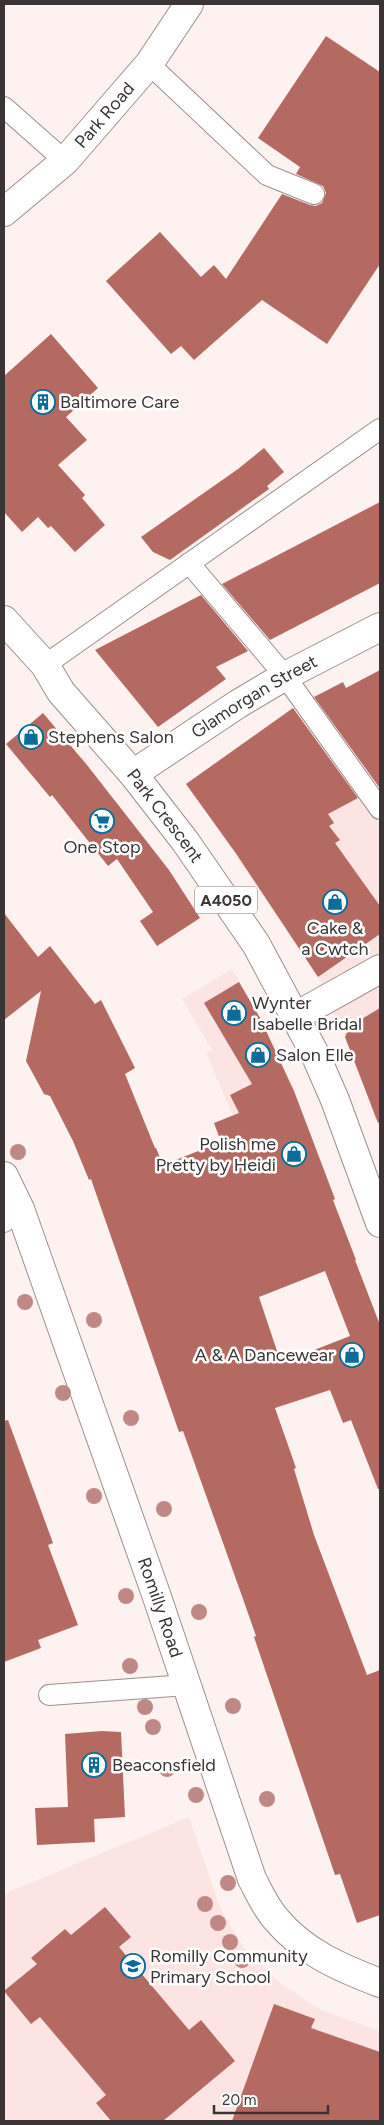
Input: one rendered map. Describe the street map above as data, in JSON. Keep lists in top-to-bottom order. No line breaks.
{"streets":{"street":["Park Road","Glamorgan Street","Park Crescent","A4050","Romilly Road"]},"crossings":[["Glamorgan Street","Park Crescent"]],"places":{"building":["Baltimore Care","Beaconsfield"],"shop":["Stephens Salon","Cake & a Cwtch","Wynter Isabelle Bridal","Salon Elle","Polish me Pretty by Heidi","A & A Dancewear"],"supermarket":["One Stop"],"school or university":["Romilly Community Primary School"]},"scale_bar":"20 m"}
